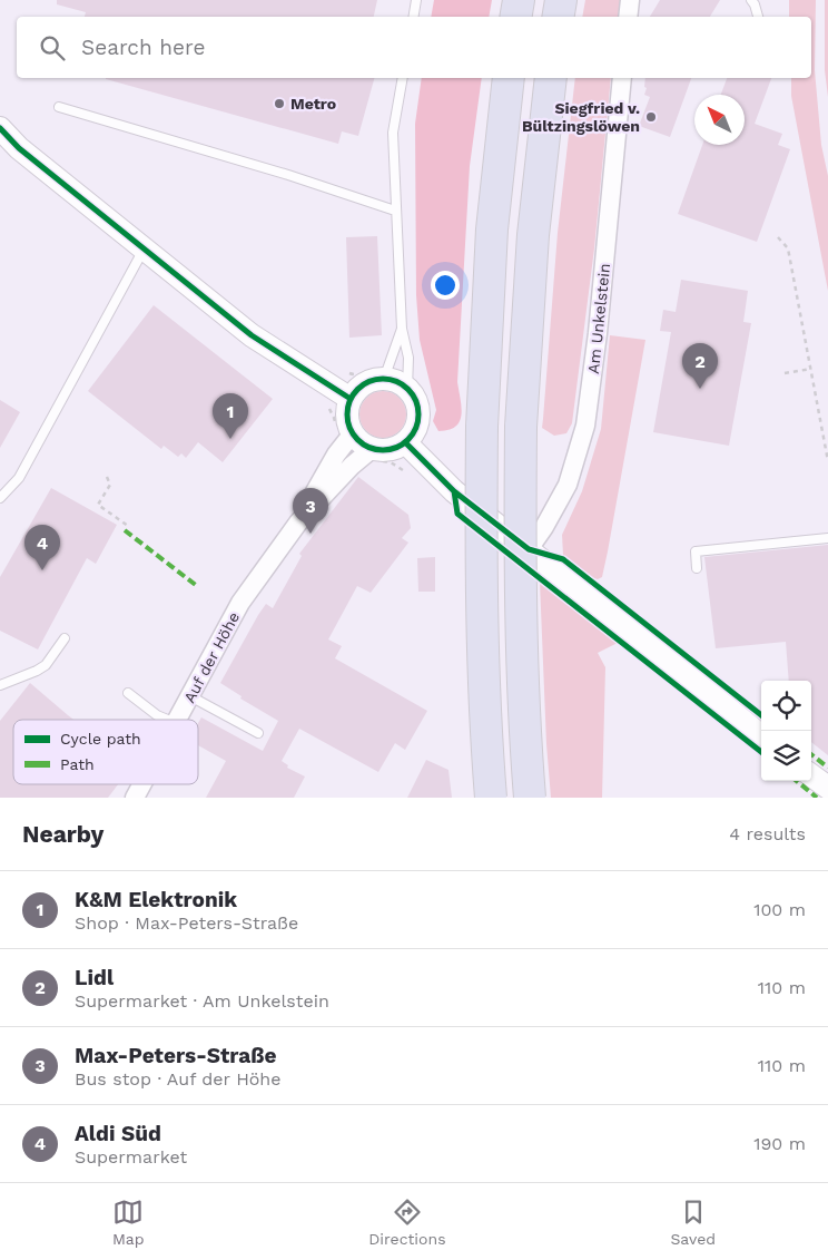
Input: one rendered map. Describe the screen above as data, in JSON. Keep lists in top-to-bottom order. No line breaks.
{"streets":{"street":["Am Unkelstein","Auf der Höhe"]},"places":["Metro","Siegfried v. Bültzingslöwen"],"legend":["Cycle path","Path"],"north":"top left","page":{"search":"Search here","pins":["2","1","3","4"],"heading":["Nearby","4 results"],"list":[{"mark":"1","name":"K&M Elektronik","note":"Shop · Max-Peters-Straße","value":"100 m"},{"mark":"2","name":"Lidl","note":"Supermarket · Am Unkelstein","value":"110 m"},{"mark":"3","name":"Max-Peters-Straße","note":"Bus stop · Auf der Höhe","value":"110 m"},{"mark":"4","name":"Aldi Süd","note":"Supermarket","value":"190 m"}],"nav":["Map","Directions","Saved"]}}
